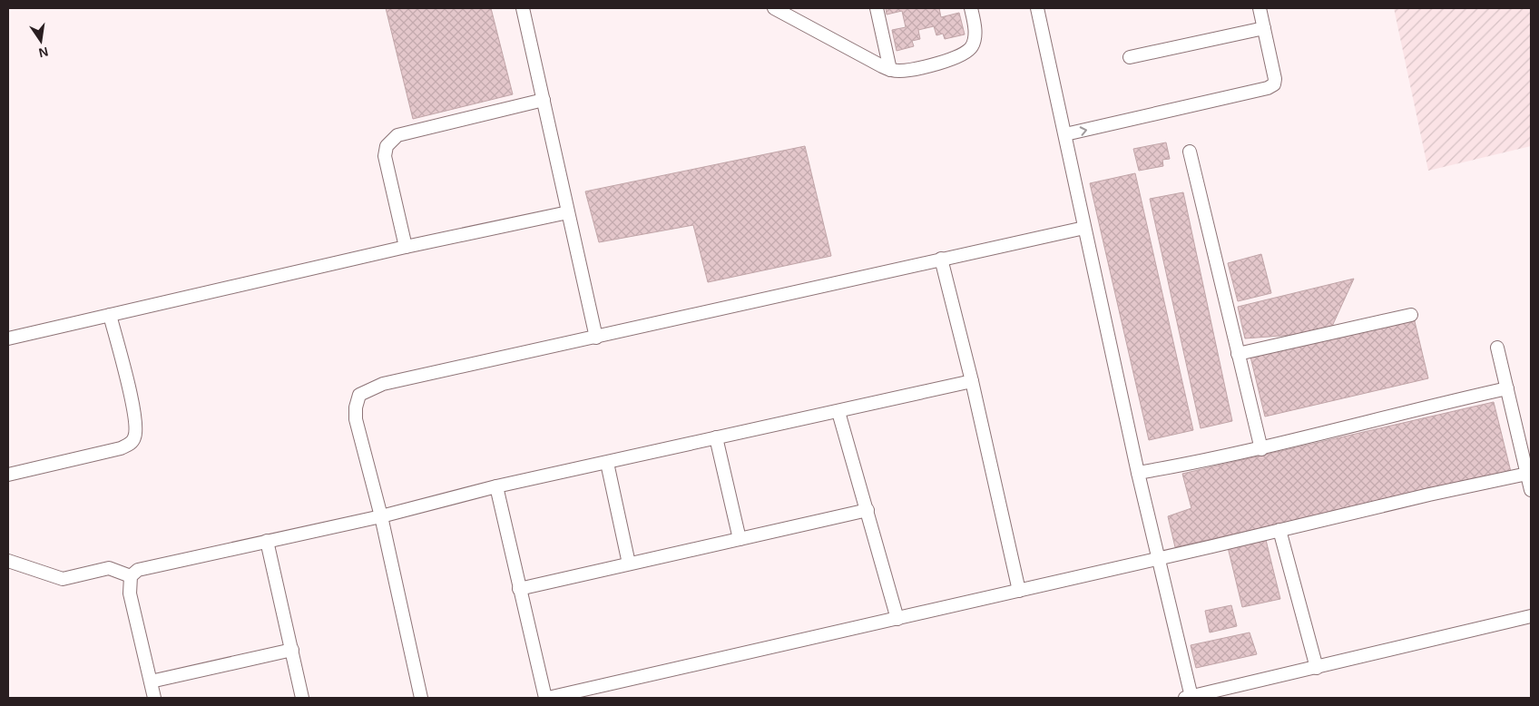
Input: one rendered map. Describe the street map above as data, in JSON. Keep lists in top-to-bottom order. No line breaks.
{"north":"bottom"}
